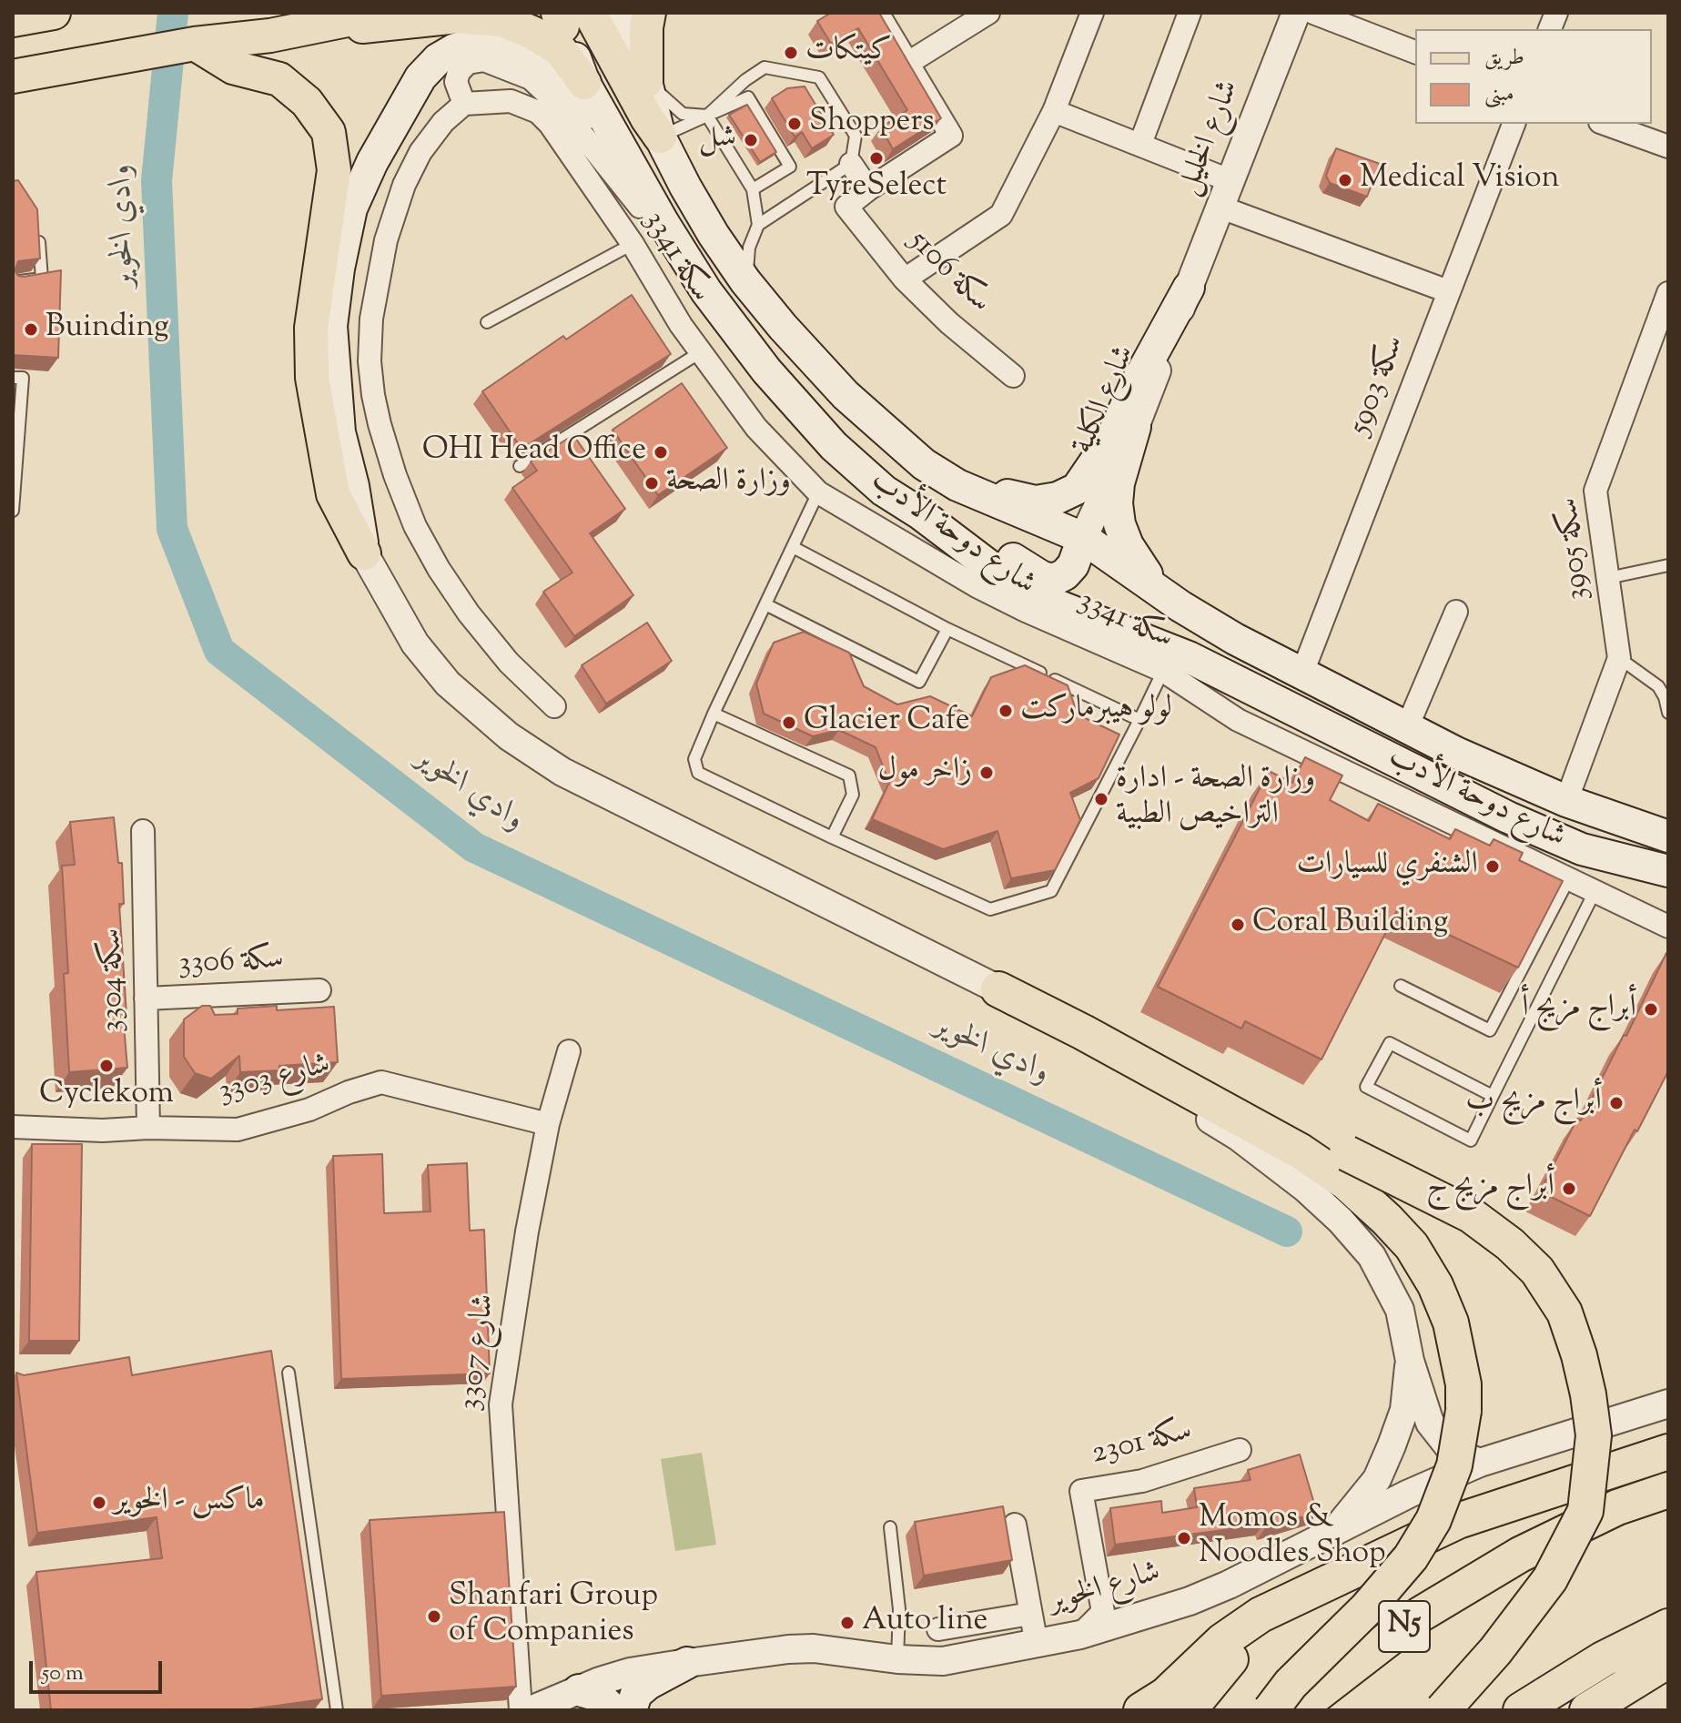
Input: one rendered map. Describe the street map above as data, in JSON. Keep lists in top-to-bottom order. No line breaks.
{"streets":{"highway":["N5"],"main road":["شارع دوحة الأدب"],"street":["شارع الخليل","سكة 3341","سكة 5106","سكة 5903","شارع الكلية","سكة 3905","سكة 3306","سكة 3304","3303 شارع","3307 شارع","سكة 2301","شارع الخوير"]},"crossings":[["شارع الخليل","شارع الكلية"],["سكة 3341","شارع دوحة الأدب"],["سكة 5903","شارع دوحة الأدب"],["شارع الكلية","شارع دوحة الأدب"],["شارع دوحة الأدب","سكة 3905"],["سكة 3306","سكة 3304"],["سكة 3304","3303 شارع"],["3303 شارع","3307 شارع"],["سكة 2301","شارع الخوير"]],"water":["وادي الخوير"],"places":["كيتكات","Shoppers","شل","TyreSelect","Medical Vision","Buinding","OHI Head Office","وزارة الصحة","لولو هيبرماركت","Glacier Cafe","زاخر مول","وزارة الصحة - ادارة التراخيص الطبية","الشنفري للسيارات","Coral Building","أبراج مزيج أ","Cyclekom","أبراج مزيج ب","أبراج مزيج ج","ماكس - الخوير","Momos & Noodles Shop","Shanfari Group of Companies","Auto line"],"legend":["طريق","مبنى"],"scale_bar":"50 m"}
